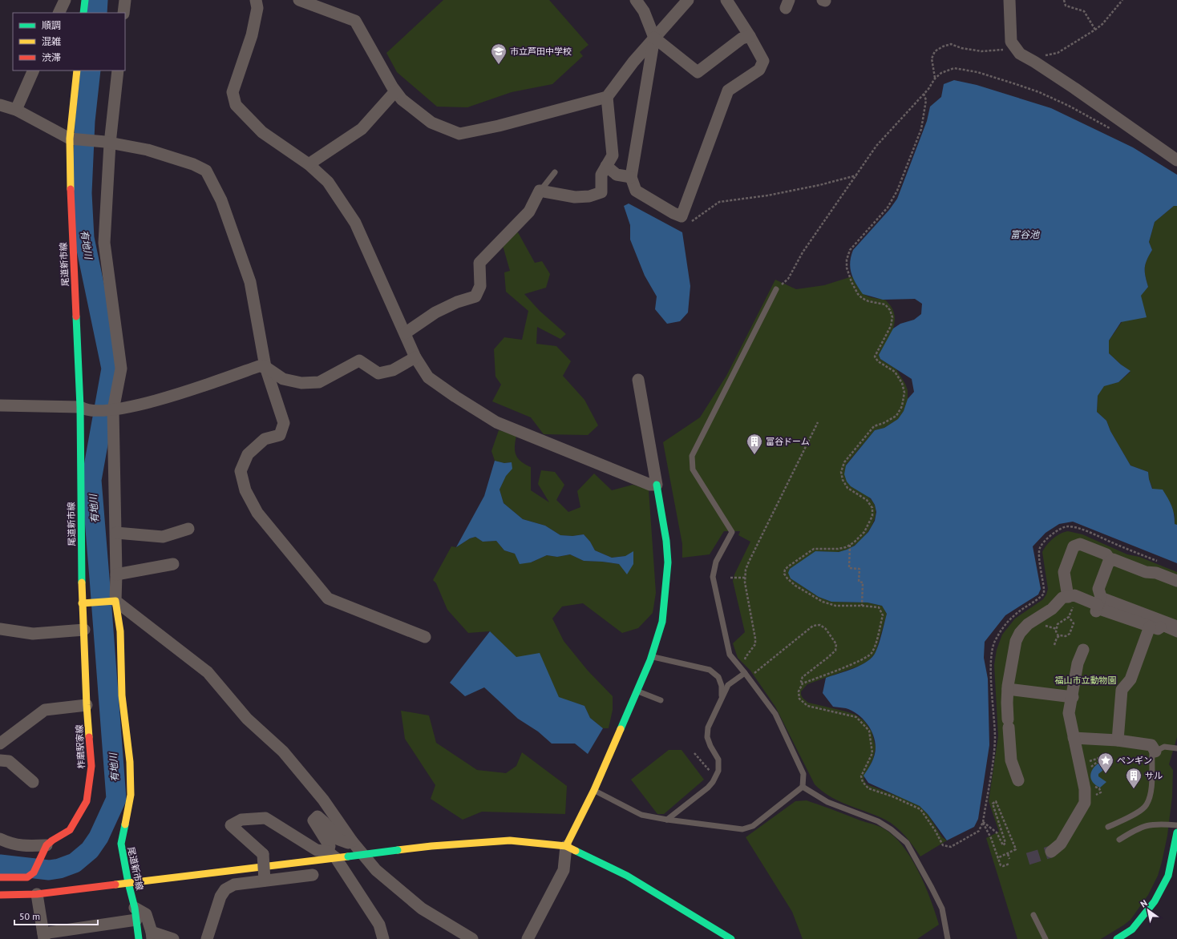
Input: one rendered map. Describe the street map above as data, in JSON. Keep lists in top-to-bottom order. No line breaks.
{"streets":{"street":["尾道新市線","柞磨駅家線"]},"crossings":[["尾道新市線","柞磨駅家線"]],"water":["富谷池","有地川"],"parks":["福山市立動物園"],"places":{"school or university":["市立芦田中学校"],"building":["富谷ドーム","サル"],"place":["ペンギン"]},"legend":["順調","混雑","渋滞"],"scale_bar":"50 m","north":"top left"}
